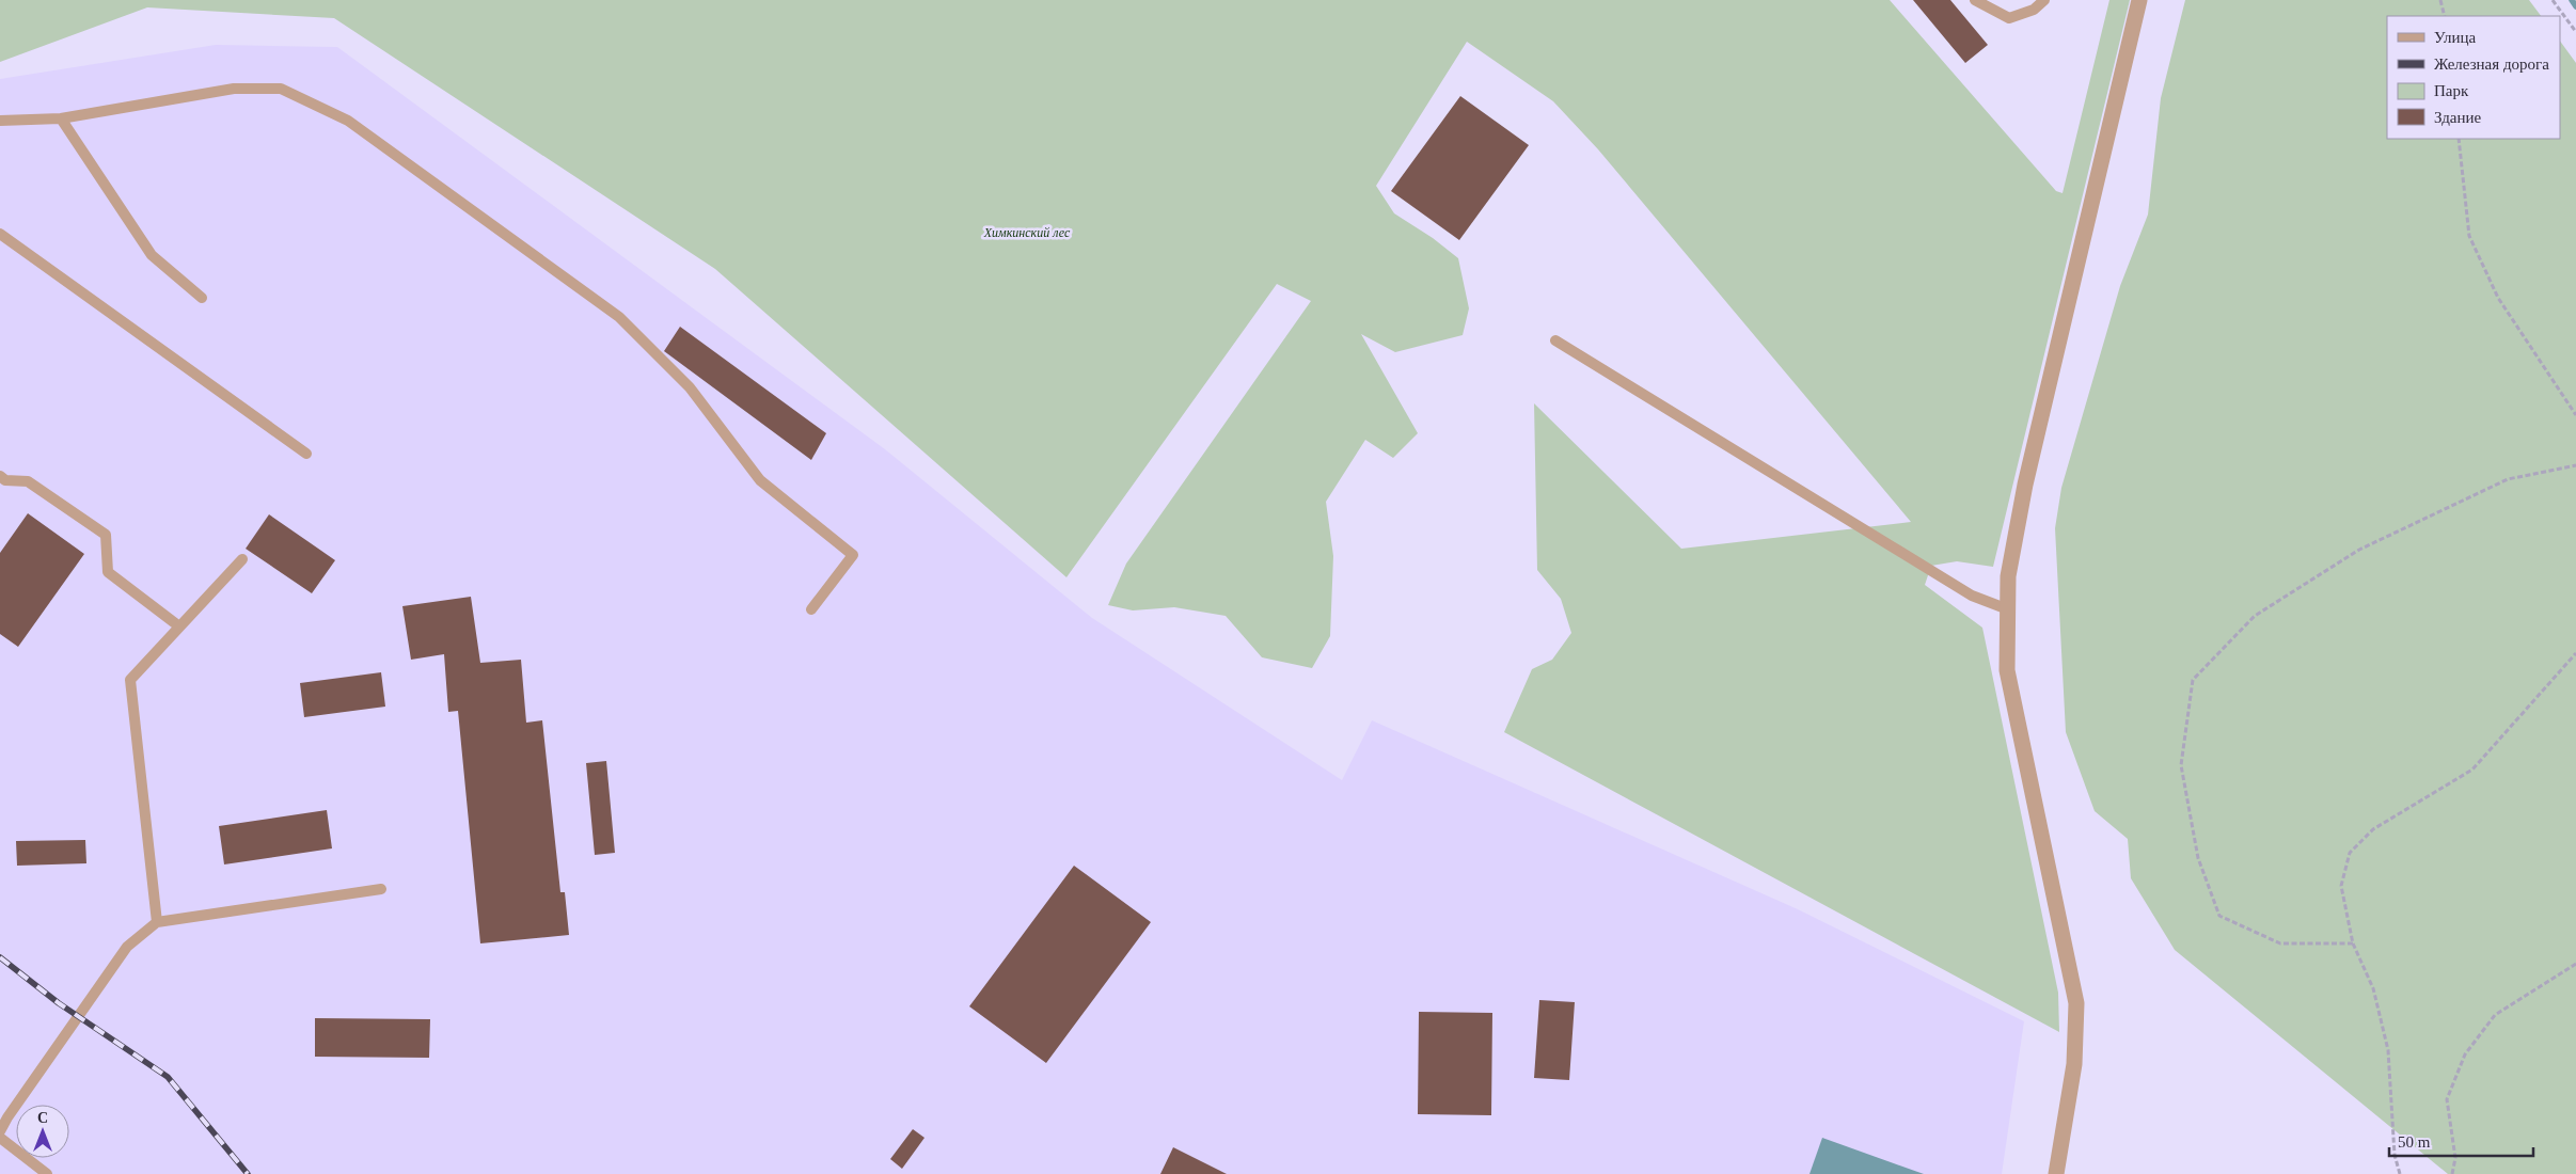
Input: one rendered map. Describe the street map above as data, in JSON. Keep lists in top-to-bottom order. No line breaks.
{"parks":["Химкинский лес"],"legend":["Улица","Железная дорога","Парк","Здание"],"scale_bar":"50 m","north":"top"}
